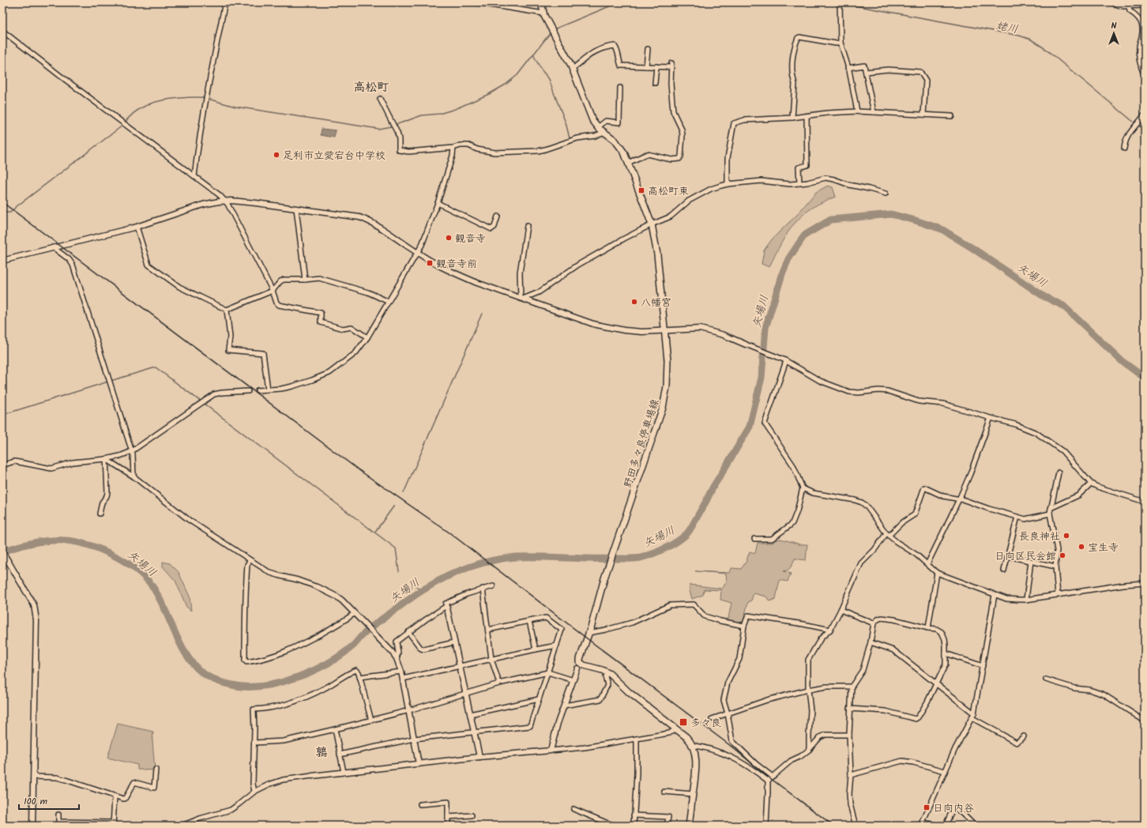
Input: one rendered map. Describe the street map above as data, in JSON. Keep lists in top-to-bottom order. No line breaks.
{"streets":{"main road":["野田多々良停車場線"]},"districts":["高松町","鶉"],"water":["姥川","矢場川"],"places":{"other":["足利市立愛宕台中学校","観音寺","八幡宮","長良神社","宝生寺","日向区民会館"],"transit":["高松町東","観音寺前","多々良","日向内谷"]},"scale_bar":"100 m","north":"top"}
